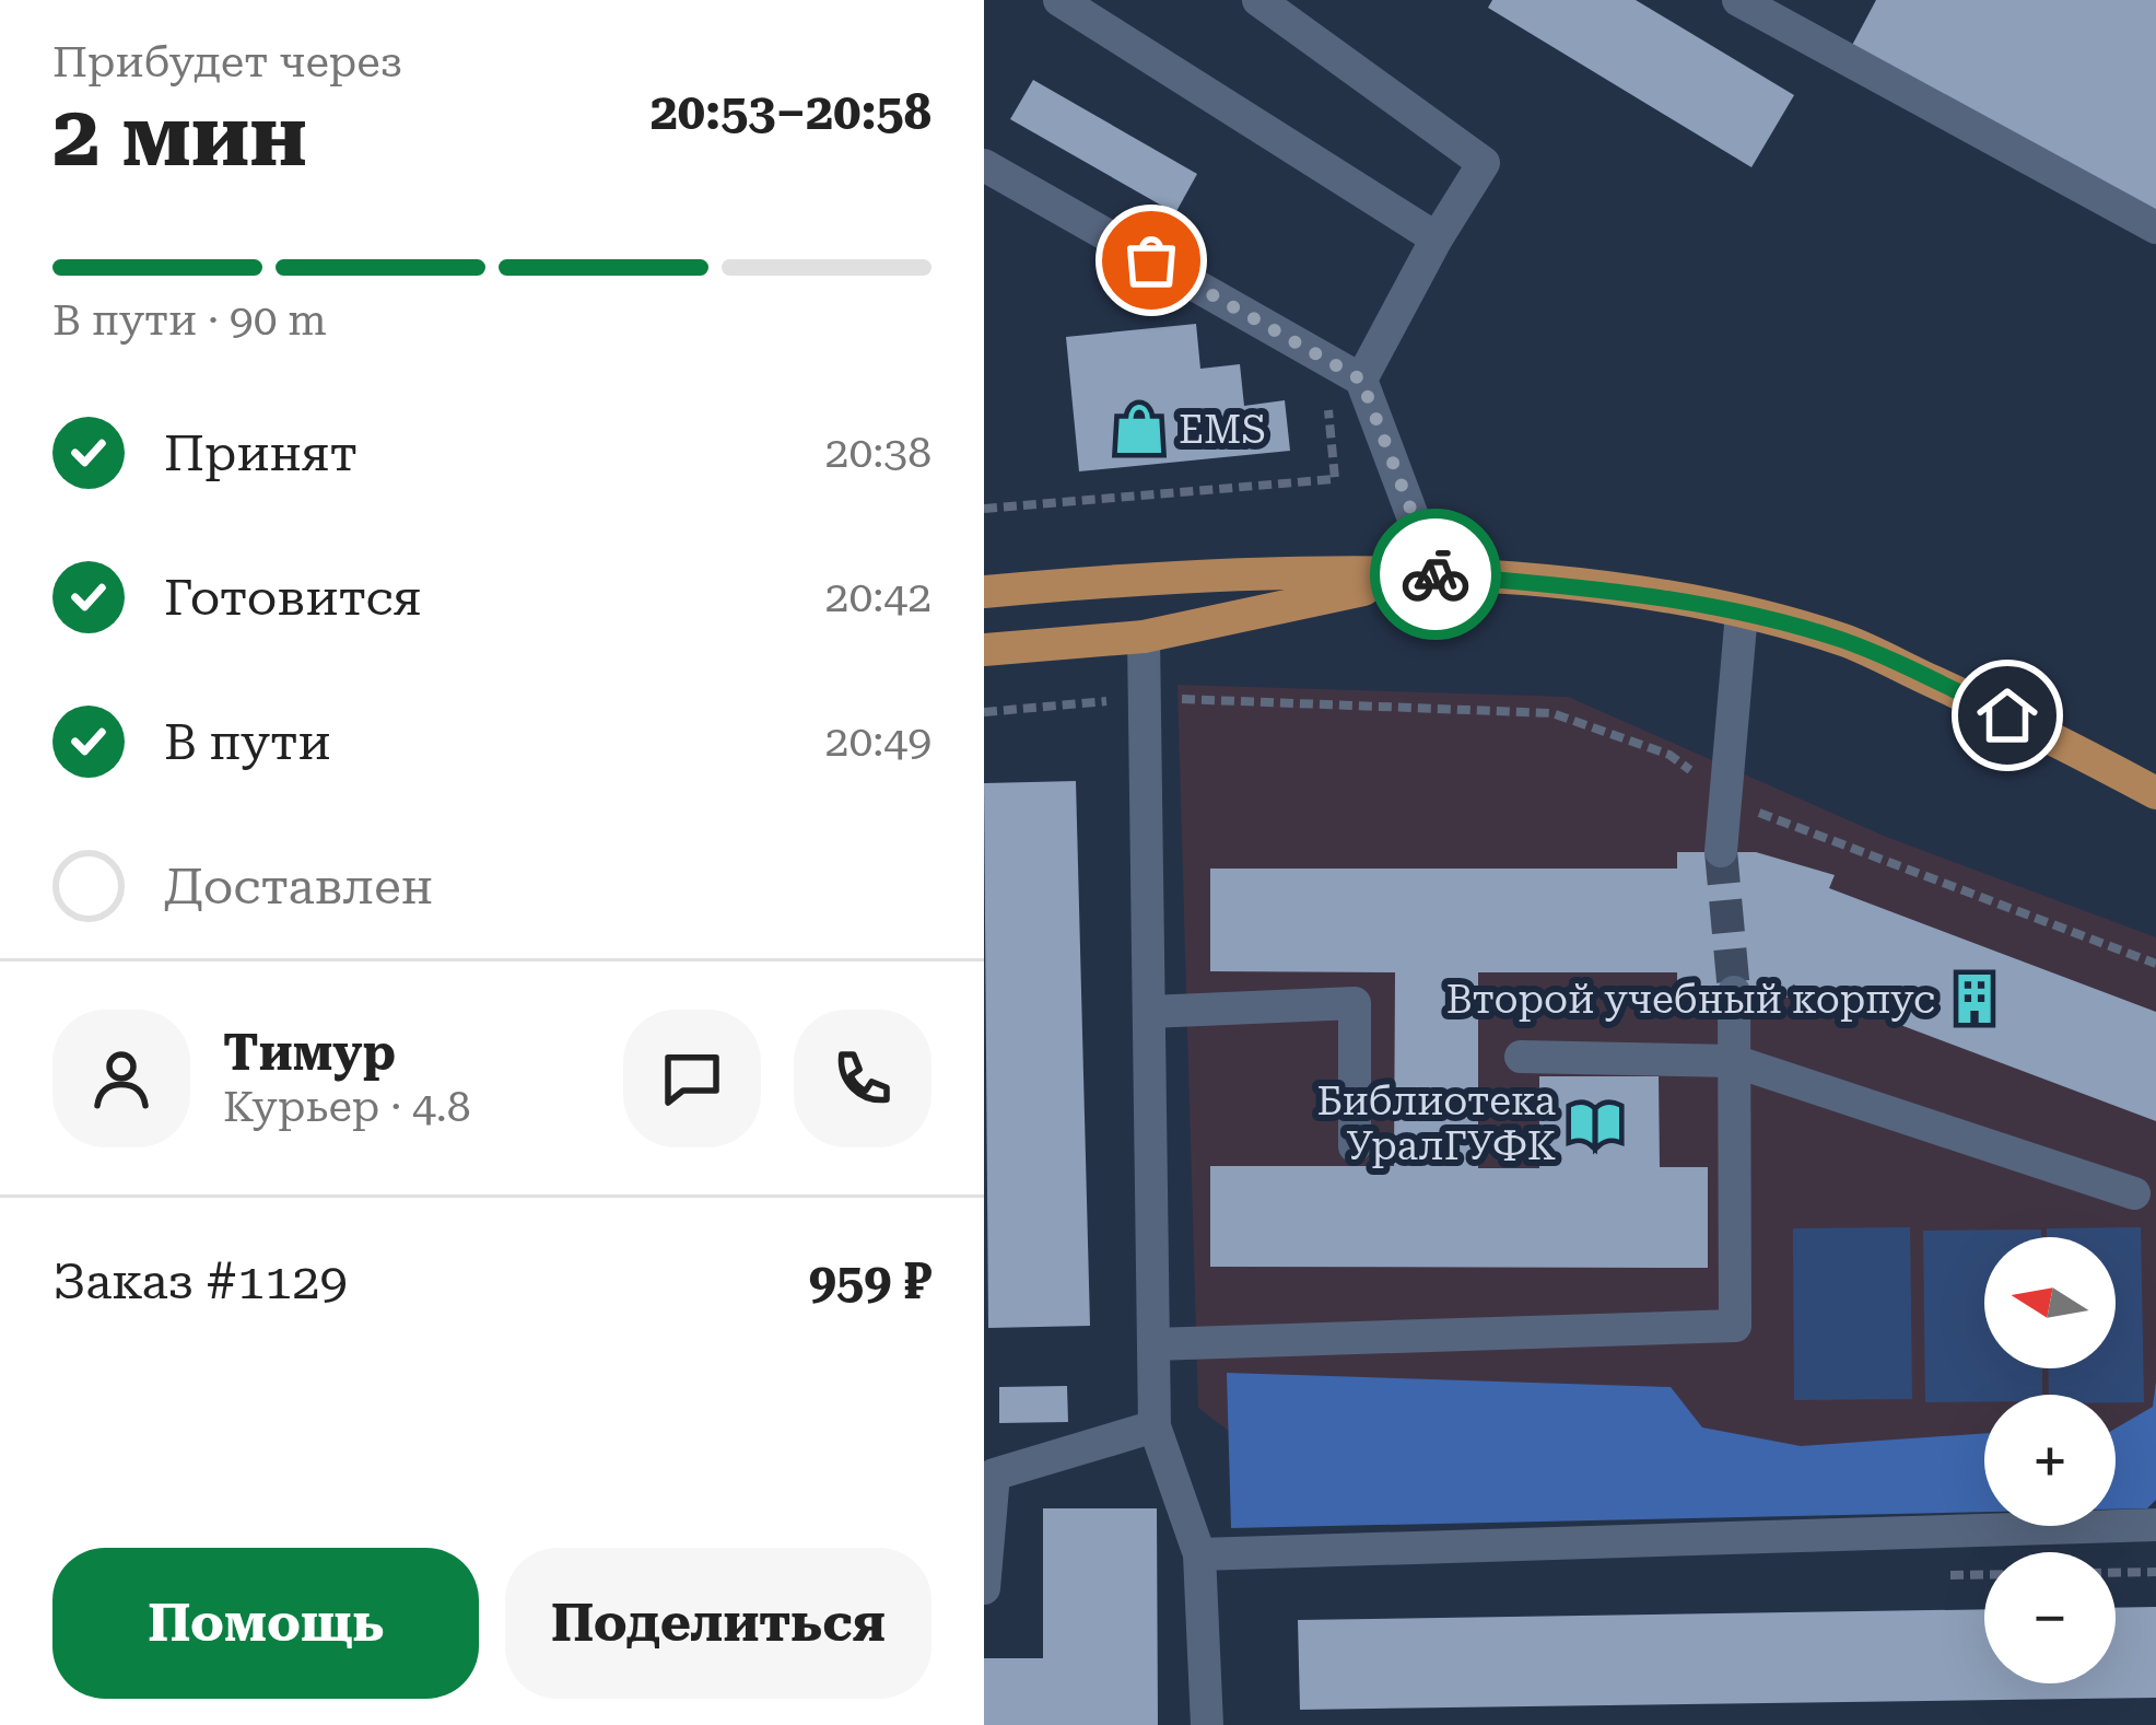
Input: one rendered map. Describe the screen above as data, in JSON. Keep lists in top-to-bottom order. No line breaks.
{"places":{"shop":["EMS"],"building":["Второй учебный корпус"],"library":["Библиотека УралГУФК"]},"north":"left","page":{"heading":["2 мин","Прибудет через","20:53–20:58"],"panel":["Тимур","Курьер · 4.8","Заказ #1129","959 ₽"],"bar":"В пути · 90 m","list":[["Принят","20:38"],["Готовится","20:42"],["В пути","20:49"],"Доставлен"],"map_buttons":["+","−"],"buttons":["Помощь","Поделиться"]}}
